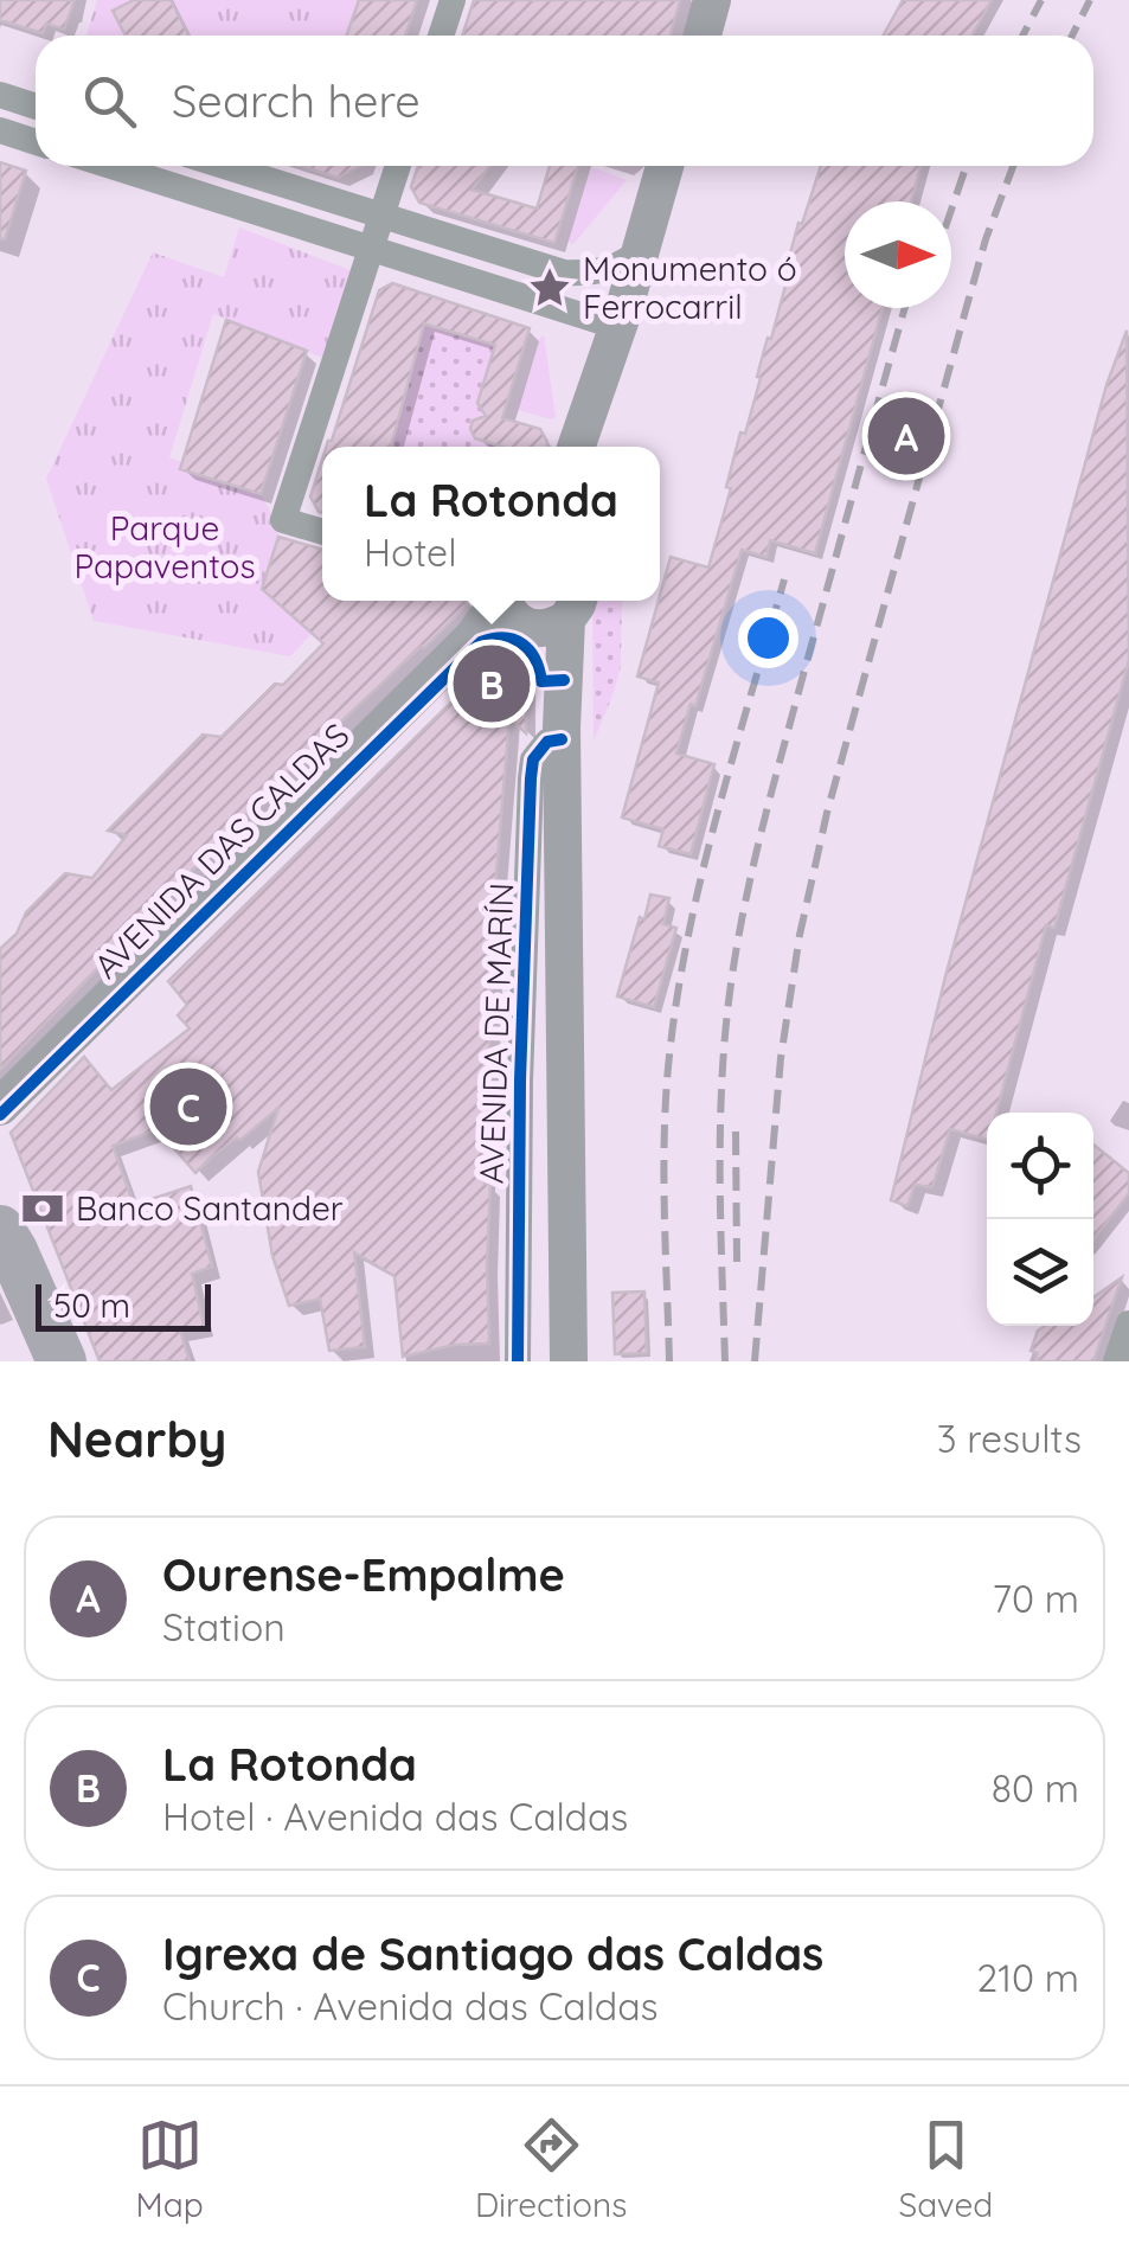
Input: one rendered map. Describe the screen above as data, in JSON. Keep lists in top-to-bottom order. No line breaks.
{"streets":{"main road":["AVENIDA DAS CALDAS","AVENIDA DE MARÍN"]},"parks":["Parque Papaventos"],"places":{"place":["Monumento ó Ferrocarril"],"bank":["Banco Santander"]},"scale_bar":"50 m","north":"right","page":{"search":"Search here","pins":["A","B","C"],"popup":["La Rotonda","Hotel"],"scale":"50 m","heading":["Nearby","3 results"],"list":[{"mark":"A","name":"Ourense-Empalme","note":"Station","value":"70 m"},{"mark":"B","name":"La Rotonda","note":"Hotel · Avenida das Caldas","value":"80 m"},{"mark":"C","name":"Igrexa de Santiago das Caldas","note":"Church · Avenida das Caldas","value":"210 m"}],"nav":["Map","Directions","Saved"]}}
